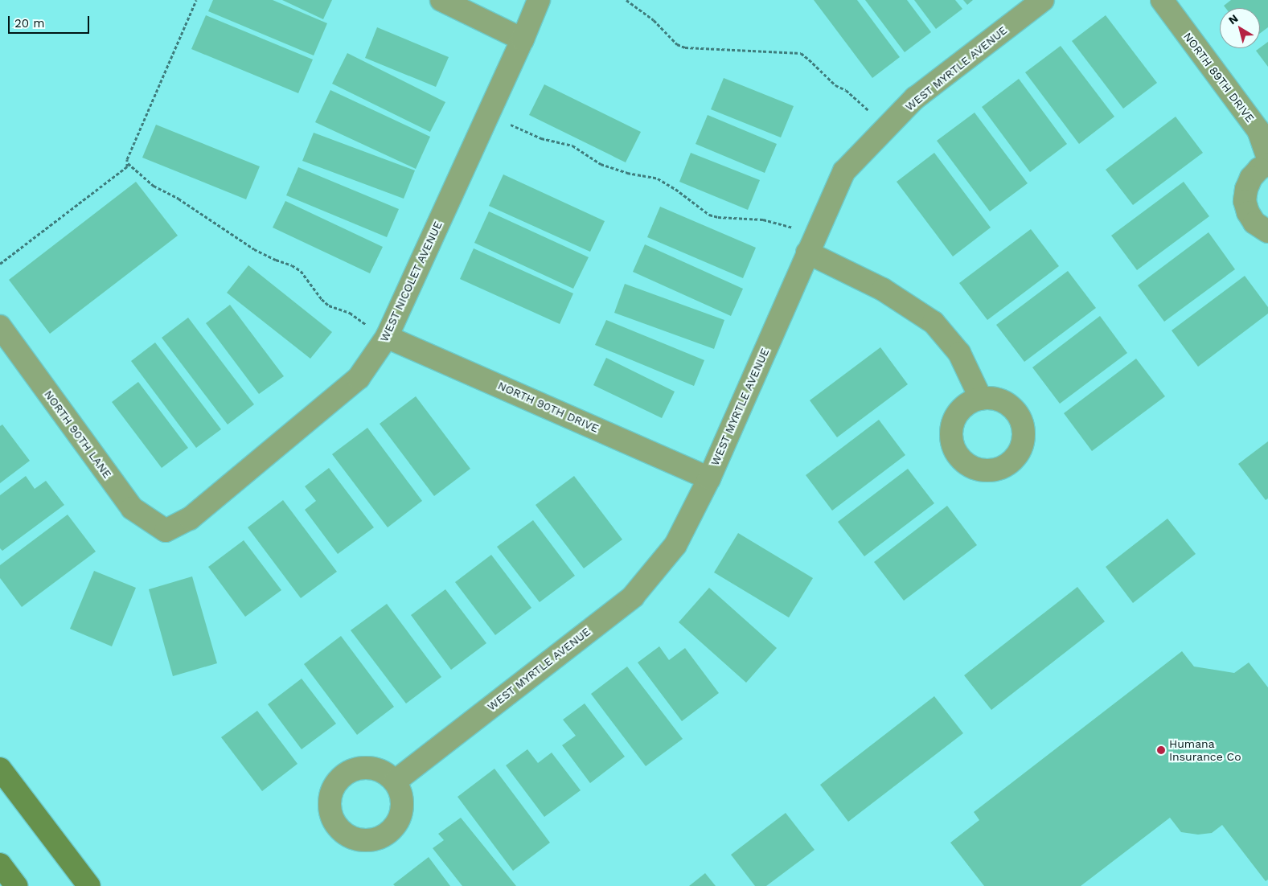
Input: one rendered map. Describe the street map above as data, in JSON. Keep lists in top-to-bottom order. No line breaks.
{"streets":{"street":["WEST MYRTLE AVENUE","NORTH 89TH DRIVE","WEST NICOLET AVENUE","NORTH 90TH DRIVE","NORTH 90TH LANE"]},"crossings":[["WEST MYRTLE AVENUE","NORTH 90TH DRIVE"],["WEST NICOLET AVENUE","NORTH 90TH DRIVE"],["WEST NICOLET AVENUE","NORTH 90TH LANE"]],"places":["Humana Insurance Co"],"scale_bar":"20 m","north":"top left"}
